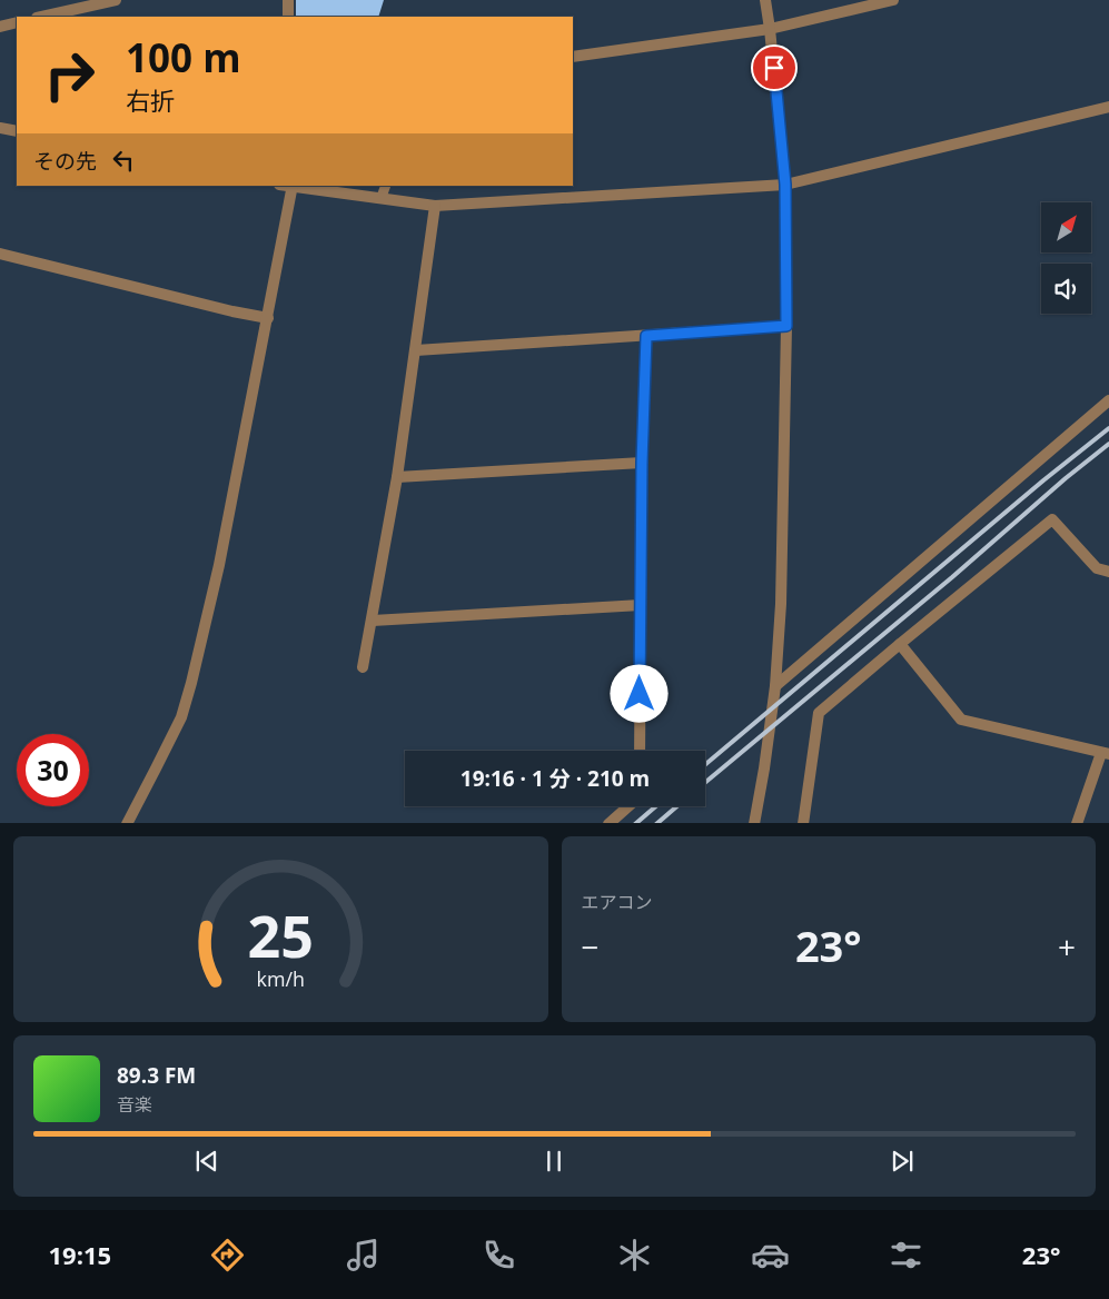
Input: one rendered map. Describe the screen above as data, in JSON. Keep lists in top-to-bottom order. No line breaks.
{"north":"top right","page":{"turn":["100 m","右折"],"then":"その先","limit":"30","trip":"19:16 · 1 分 · 210 m","tile":"エアコン","heat":["−","23°","+"],"song":["89.3 FM","音楽"],"tabs":["19:15","23°"],"gauge":["25","km/h"]}}
